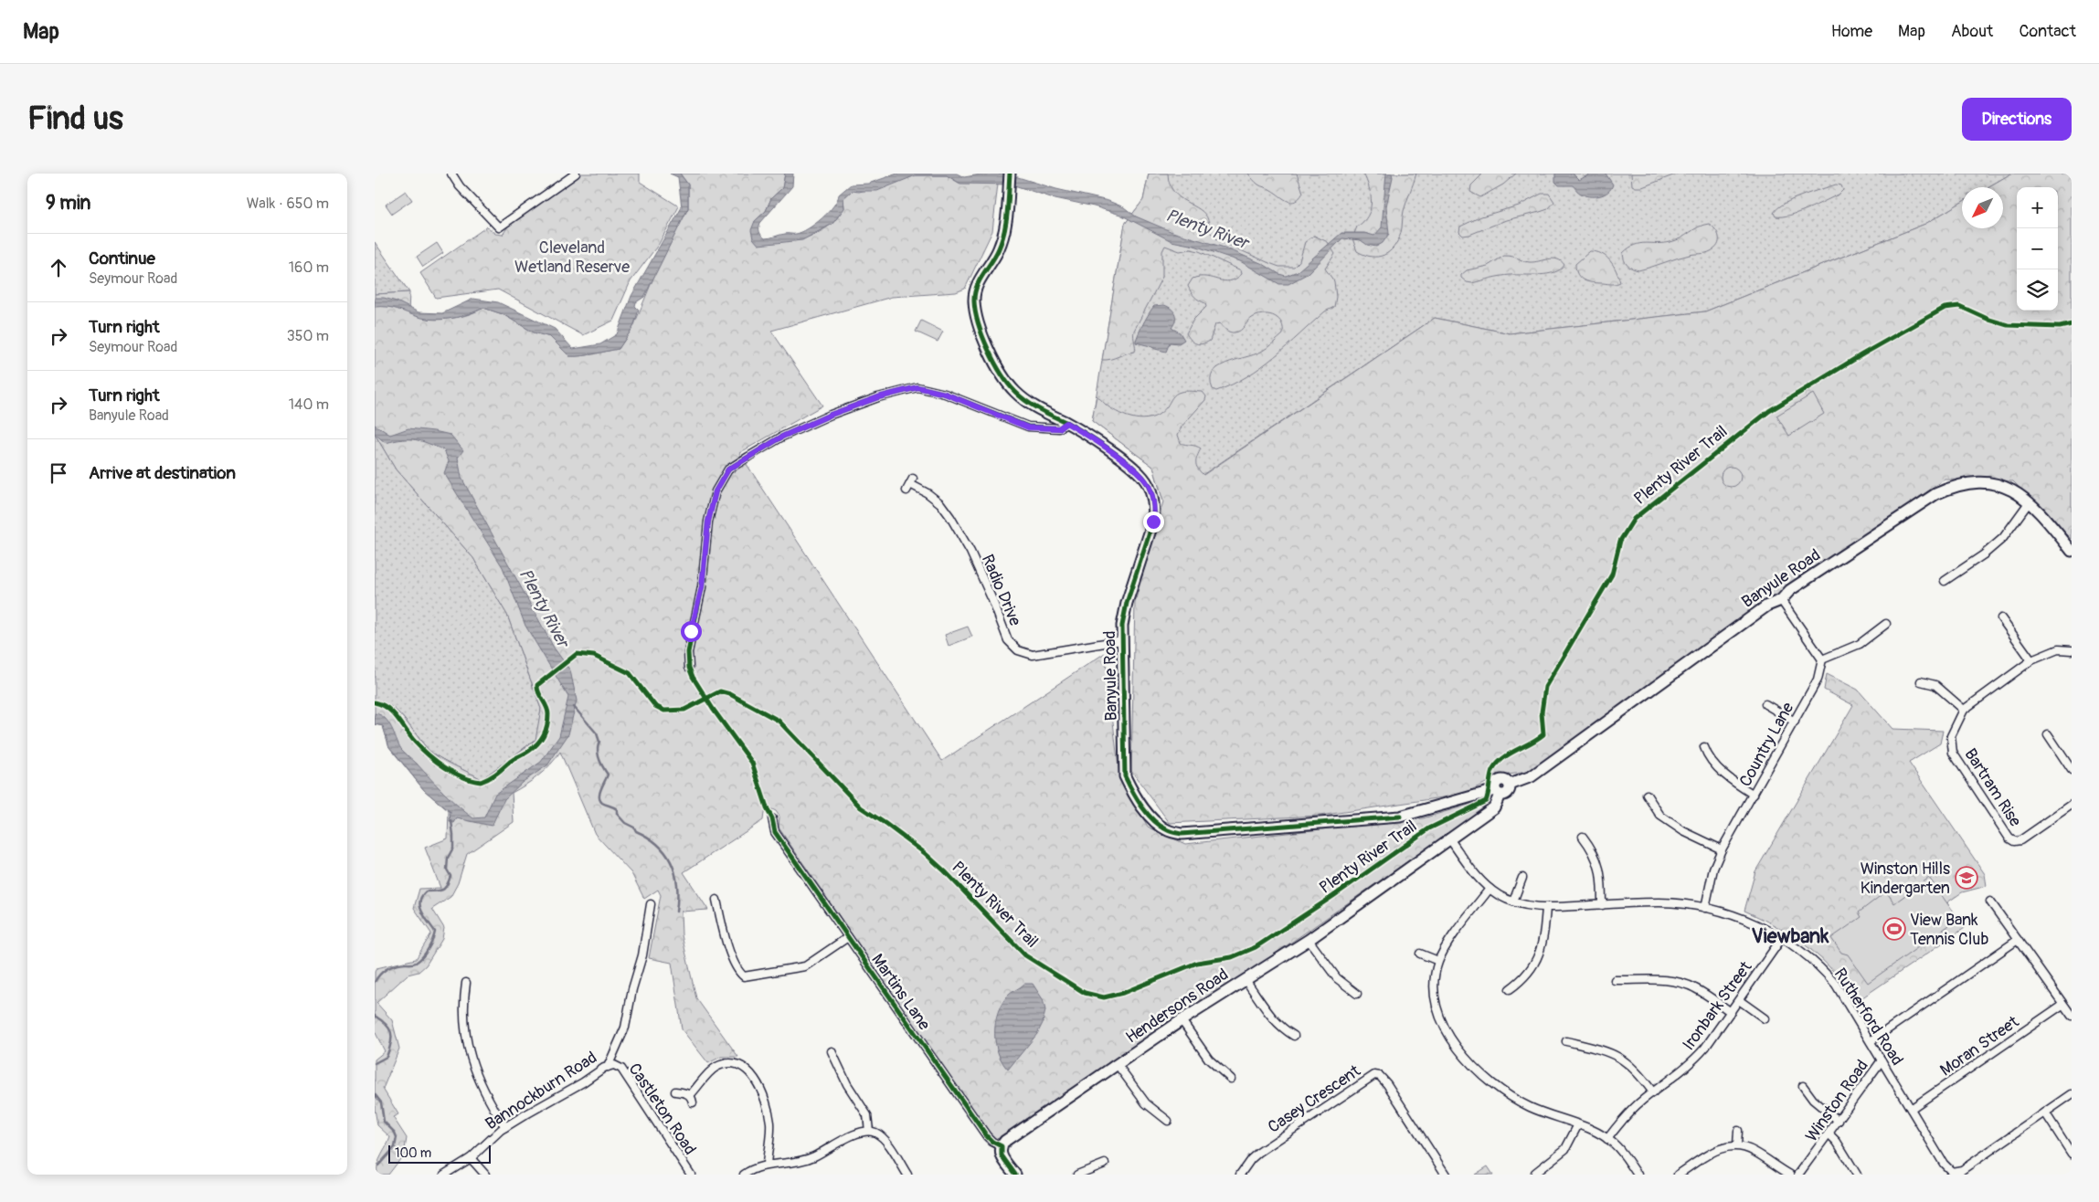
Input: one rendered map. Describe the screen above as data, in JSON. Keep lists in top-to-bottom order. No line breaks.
{"streets":{"street":["Banyule Road","Radio Drive","Country Lane","Bartram Rise","Martins Lane","Hendersons Road","Ironbark Street","Rutherford Road","Moran Street","Bannockburn Road","Casey Crescent","Winston Road","Castleton Road"],"cycle path":["Plenty River Trail"]},"crossings":[["Banyule Road","Radio Drive"],["Banyule Road","Hendersons Road"],["Country Lane","Rutherford Road"],["Martins Lane","Hendersons Road"],["Hendersons Road","Rutherford Road"],["Ironbark Street","Rutherford Road"],["Rutherford Road","Moran Street"],["Rutherford Road","Winston Road"],["Bannockburn Road","Castleton Road"]],"districts":["Viewbank"],"water":["Plenty River"],"parks":["Cleveland Wetland Reserve"],"places":{"school or university":["Winston Hills Kindergarten"],"sports":["View Bank Tennis Club"]},"scale_bar":"100 m","north":"bottom left","page":{"header":"Map","nav":["Home","Map","About","Contact"],"buttons":"Directions","title":"Find us","heading":["9 min","Walk · 650 m"],"map_buttons":["+","−"],"list":[["Continue","Seymour Road","160 m"],["Turn right","Seymour Road","350 m"],["Turn right","Banyule Road","140 m"],"Arrive at destination"],"scale":"100 m"}}
